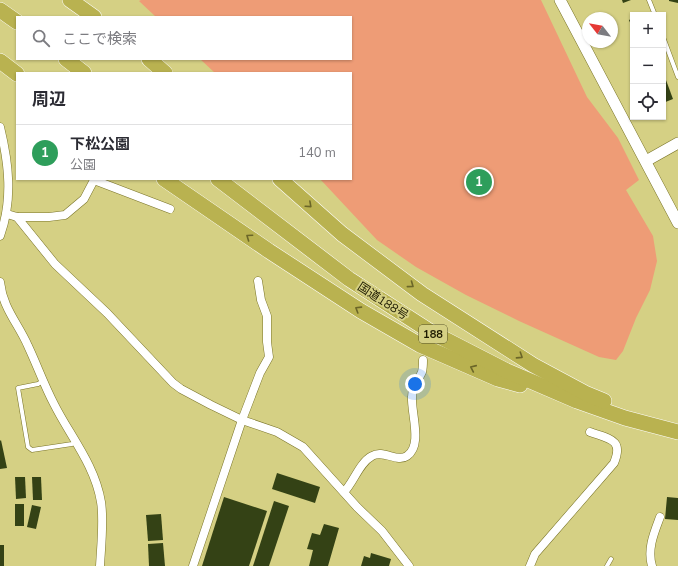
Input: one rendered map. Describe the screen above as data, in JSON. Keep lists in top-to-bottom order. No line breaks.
{"streets":{"highway":["国道188号","188"]},"north":"top left","page":{"map_buttons":["+","−"],"search":"ここで検索","heading":"周辺","list":[{"mark":"1","name":"下松公園","note":"公園","value":"140 m"}],"pins":"1"}}
